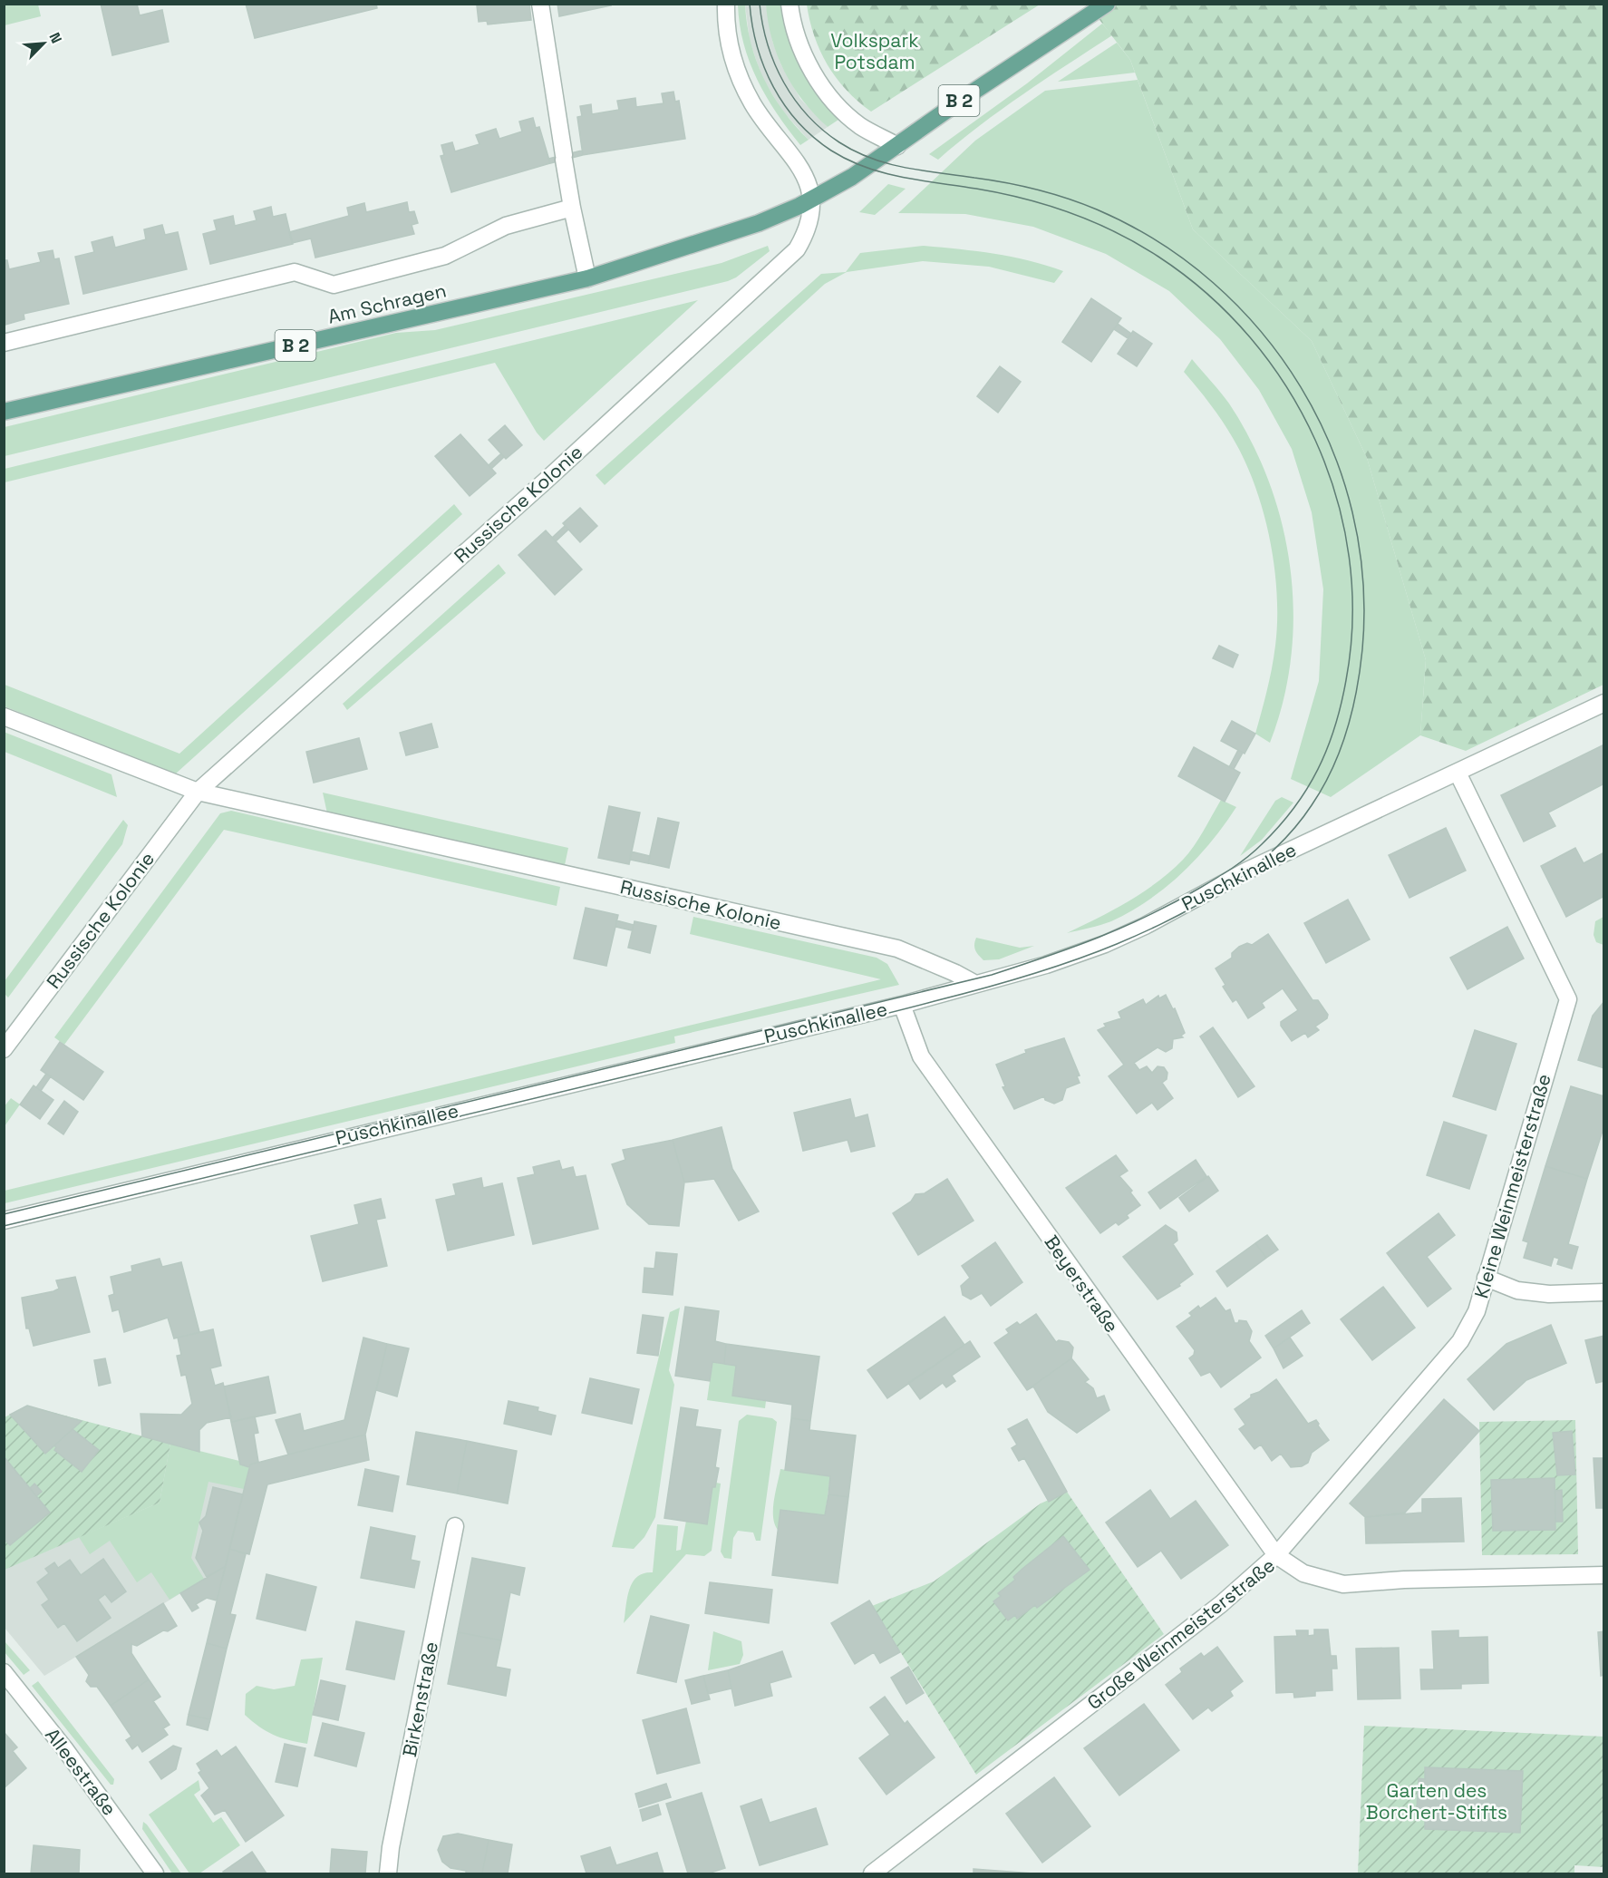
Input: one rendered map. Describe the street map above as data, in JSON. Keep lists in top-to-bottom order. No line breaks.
{"streets":{"main road":["B 2","Am Schragen"],"street":["Russische Kolonie","Puschkinallee","Kleine Weinmeisterstraße","Beyerstraße","Große Weinmeisterstraße","Birkenstraße","Alleestraße"]},"crossings":[["B 2","Am Schragen"],["B 2","Russische Kolonie"],["Am Schragen","Russische Kolonie"],["Russische Kolonie","Puschkinallee"],["Puschkinallee","Kleine Weinmeisterstraße"],["Puschkinallee","Beyerstraße"],["Kleine Weinmeisterstraße","Beyerstraße"],["Kleine Weinmeisterstraße","Große Weinmeisterstraße"],["Beyerstraße","Große Weinmeisterstraße"]],"parks":["Volkspark Potsdam","Garten des Borchert-Stifts"],"north":"top right"}
